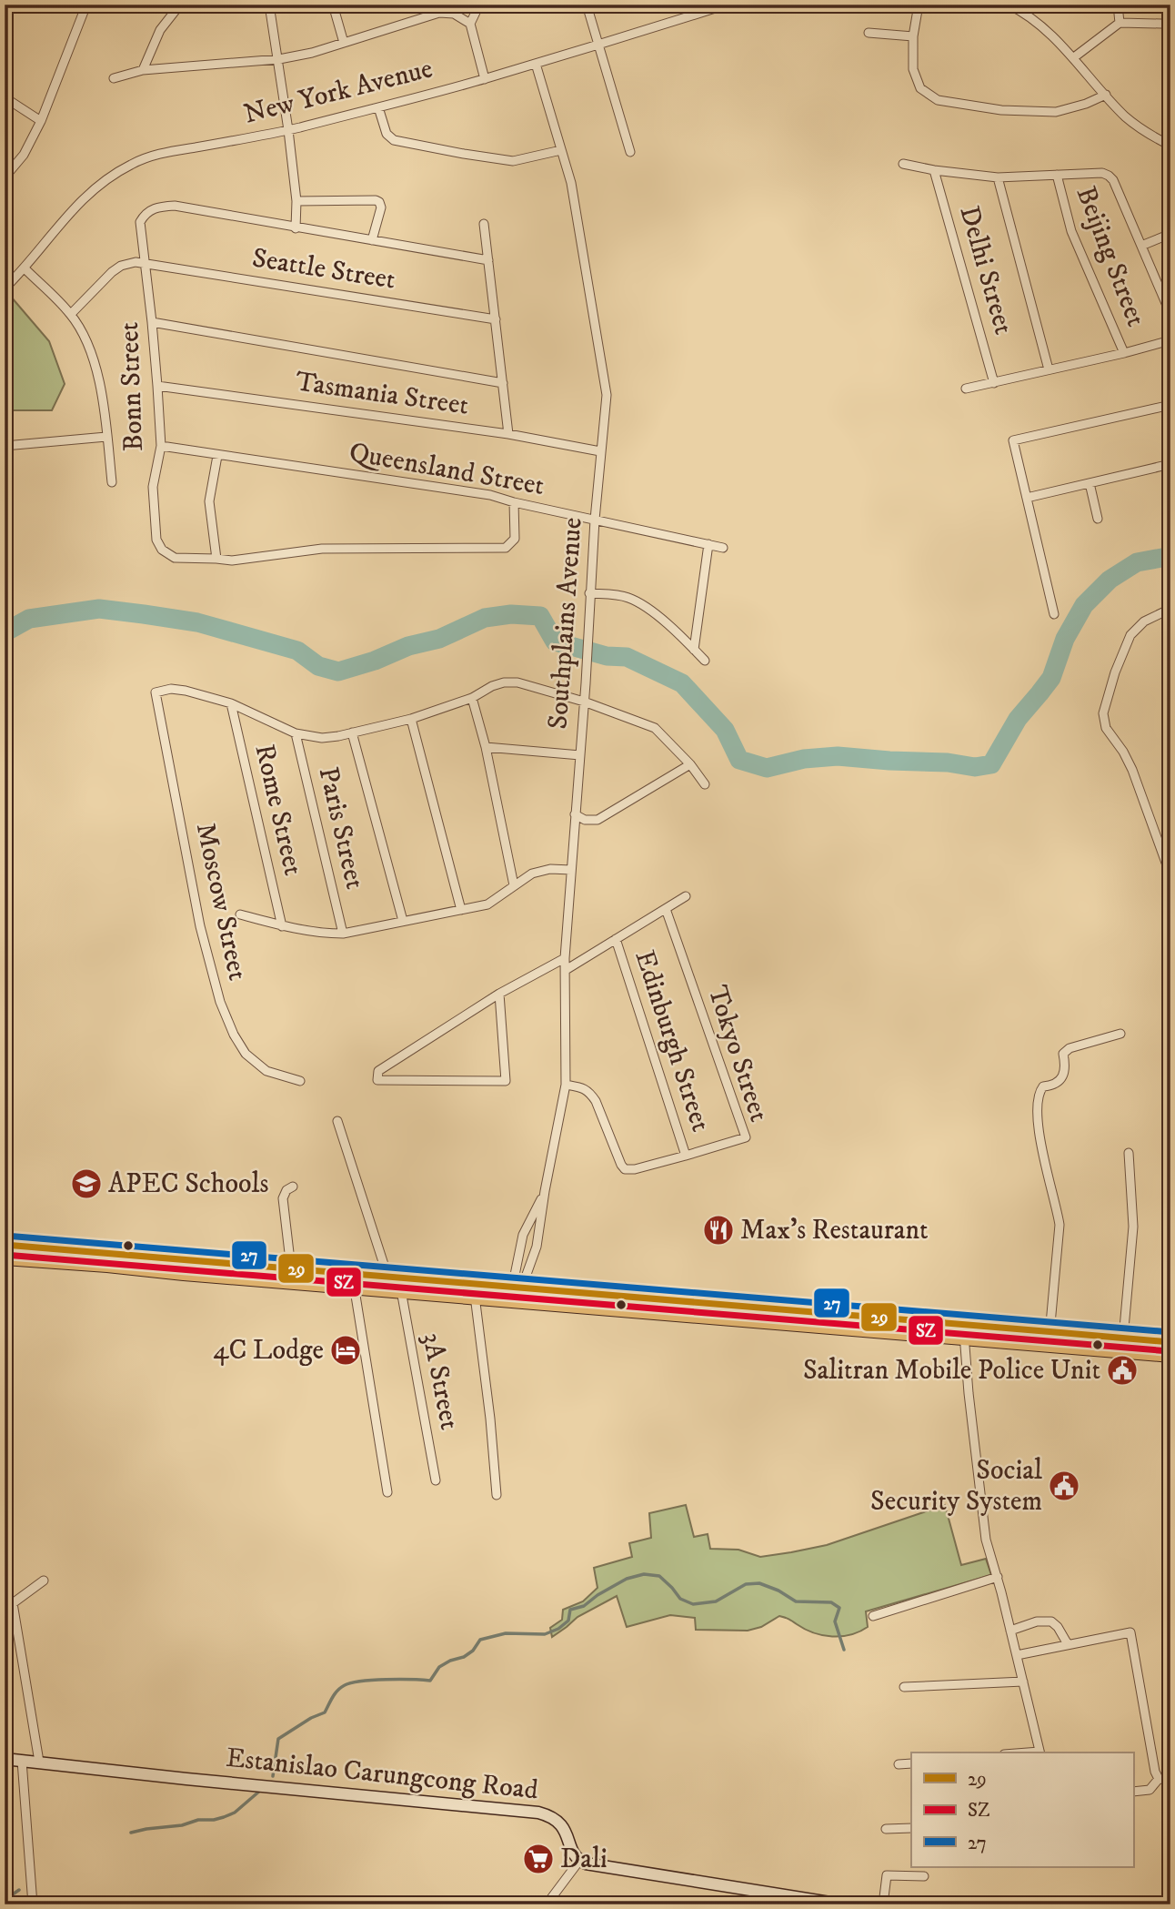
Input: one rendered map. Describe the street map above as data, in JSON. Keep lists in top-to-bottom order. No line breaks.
{"streets":{"street":["New York Avenue","Beijing Street","Seattle Street","Delhi Street","Bonn Street","Tasmania Street","Queensland Street","Southplains Avenue","Rome Street","Paris Street","Moscow Street","Edinburgh Street","Tokyo Street","3A Street","Estanislao Carungcong Road"]},"crossings":[["New York Avenue","Southplains Avenue"],["Seattle Street","Bonn Street"],["Bonn Street","Tasmania Street"],["Bonn Street","Queensland Street"],["Tasmania Street","Southplains Avenue"],["Queensland Street","Southplains Avenue"],["Southplains Avenue","Tokyo Street"],["Rome Street","Moscow Street"],["Edinburgh Street","Tokyo Street"]],"places":{"school or university":["APEC Schools"],"restaurant":["Max's Restaurant"],"hotel":["4C Lodge"],"public building":["Salitran Mobile Police Unit","Social Security System"],"supermarket":["Dali"]},"lines":["transit line 27","transit line 29","transit line SZ"],"legend":["29","SZ","27"]}
